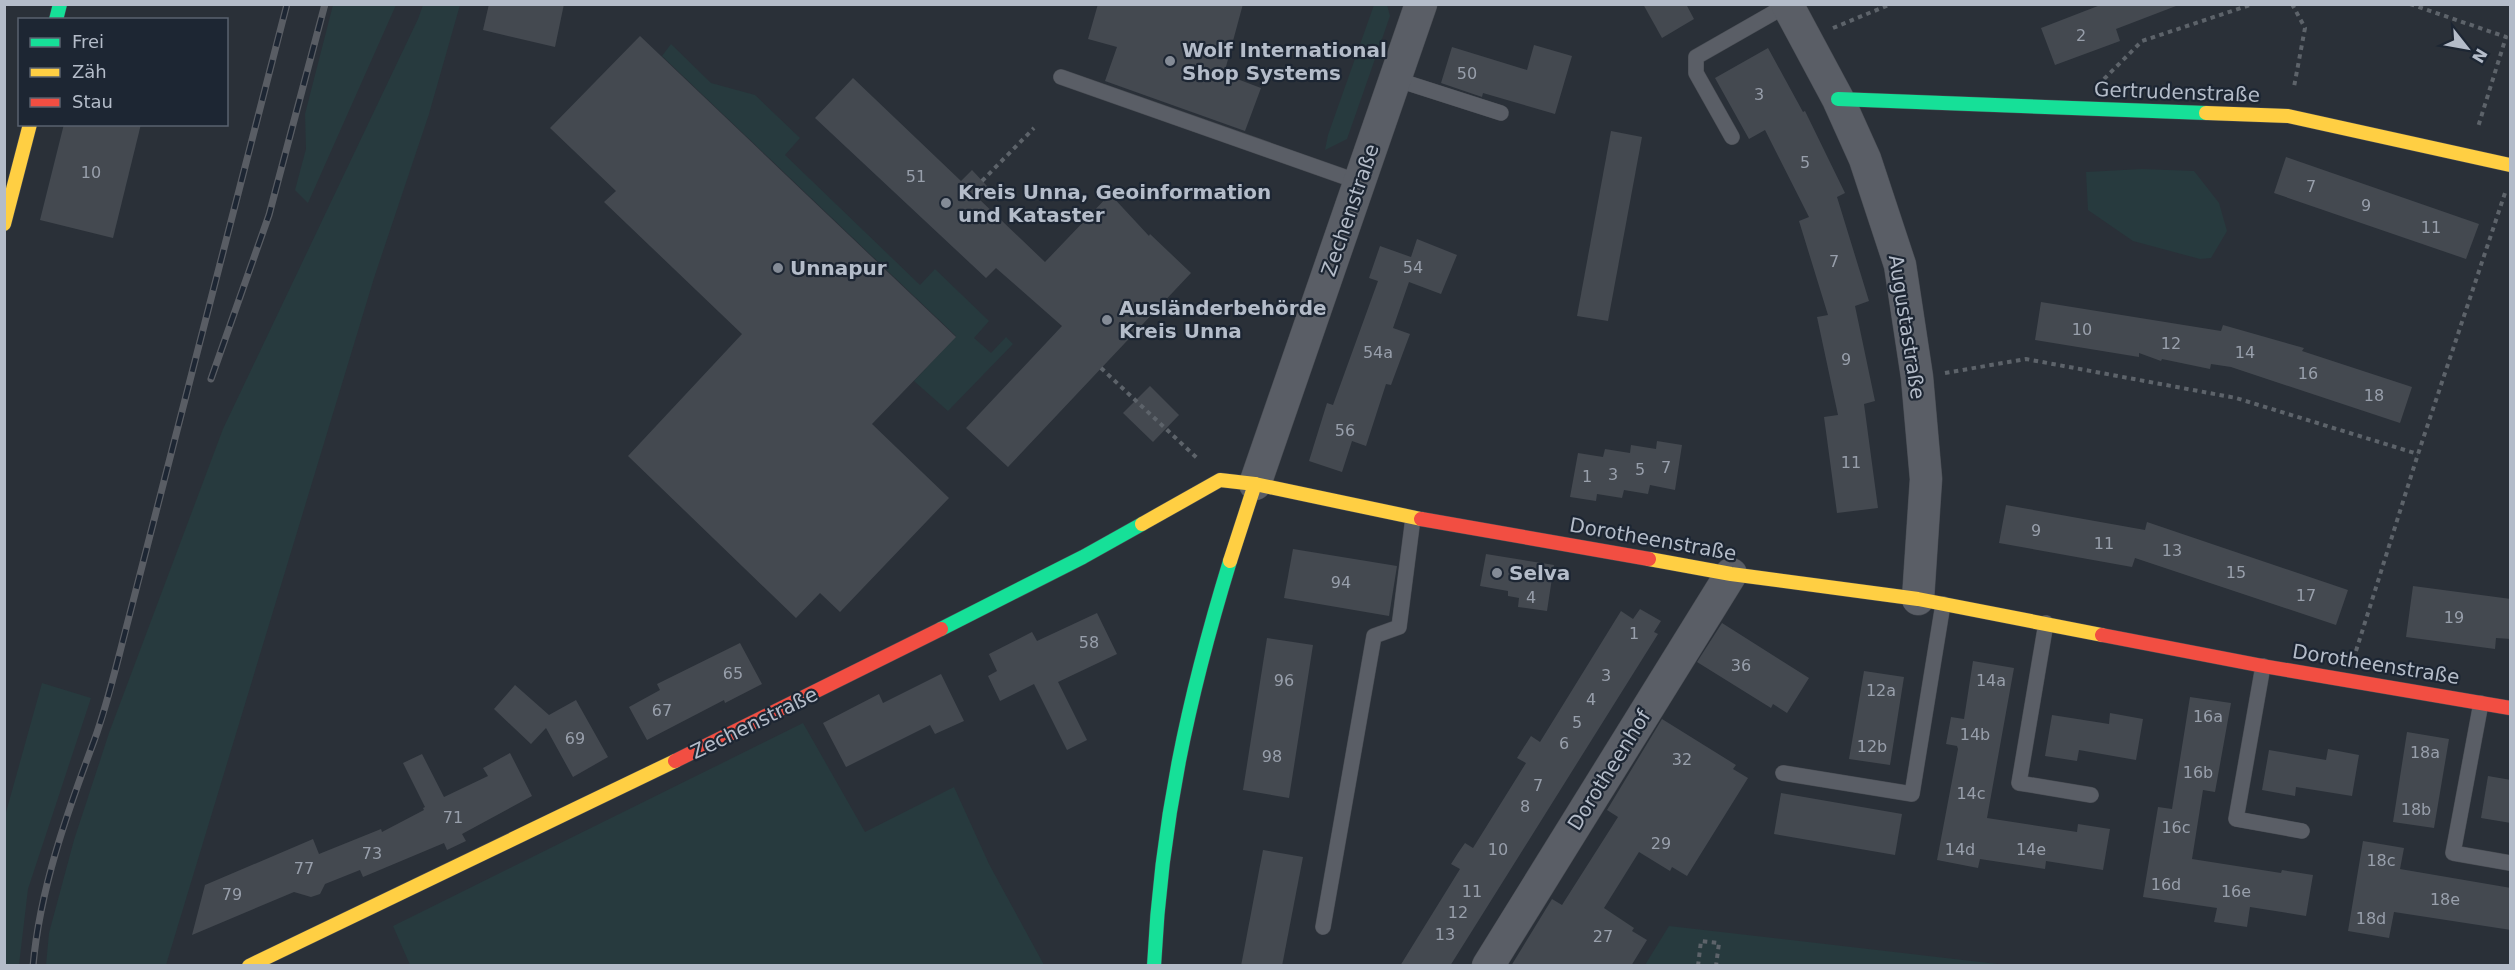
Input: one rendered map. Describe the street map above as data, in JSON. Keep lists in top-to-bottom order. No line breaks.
{"streets":{"street":["Gertrudenstraße","Zechenstraße","Augustastraße","Dorotheenstraße","Dorotheenhof"]},"crossings":[["Gertrudenstraße","Augustastraße"],["Zechenstraße","Dorotheenstraße"],["Augustastraße","Dorotheenstraße"],["Dorotheenstraße","Dorotheenhof"]],"places":["Wolf International Shop Systems","Kreis Unna, Geoinformation und Kataster","Unnapur","Ausländerbehörde Kreis Unna","Selva"],"house_numbers":["2","50","3","5","10","51","7","9","11","7","54","10","12","54a","14","9","16","18","56","11","7","5","3","1","9","11","13","15","94","17","4","19","1","58","36","65","3","96","14a","12a","4","67","16a","5","14b","69","6","12b","18a","98","32","16b","7","14c","8","18b","71","16c","29","10","14d","14e","73","18c","77","16d","11","16e","79","18e","12","18d","13","27"],"legend":["Frei","Zäh","Stau"],"north":"bottom right"}
